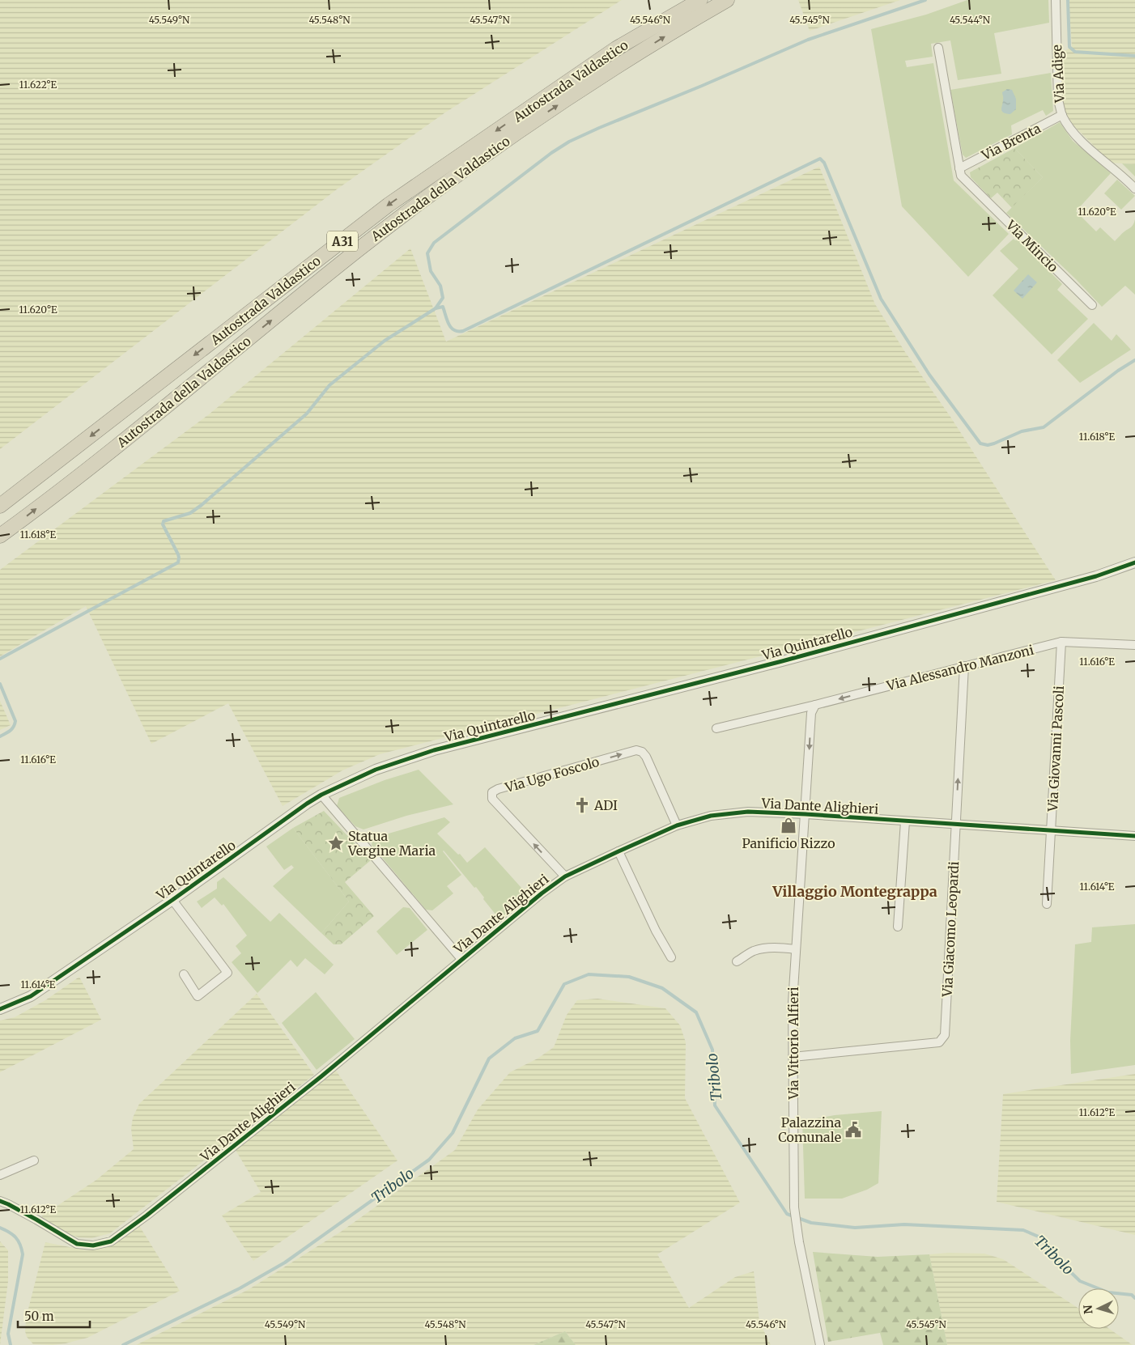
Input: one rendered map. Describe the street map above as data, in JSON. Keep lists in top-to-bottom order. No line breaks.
{"streets":{"highway":["Autostrada Valdastico","Autostrada della Valdastico","A31"],"street":["Via Adige","Via Brenta","Via Mincio","Via Quintarello","Via Alessandro Manzoni","Via Giovanni Pascoli","Via Ugo Foscolo","Via Dante Alighieri","Via Giacomo Leopardi","Via Vittorio Alfieri"]},"crossings":[["Via Adige","Via Brenta"],["Via Brenta","Via Mincio"],["Via Alessandro Manzoni","Via Giovanni Pascoli"],["Via Alessandro Manzoni","Via Giacomo Leopardi"],["Via Alessandro Manzoni","Via Vittorio Alfieri"],["Via Giovanni Pascoli","Via Dante Alighieri"],["Via Ugo Foscolo","Via Dante Alighieri"],["Via Dante Alighieri","Via Giacomo Leopardi"],["Via Dante Alighieri","Via Vittorio Alfieri"],["Via Giacomo Leopardi","Via Vittorio Alfieri"]],"one_way":["Autostrada Valdastico","Autostrada della Valdastico","Via Alessandro Manzoni"],"districts":["Villaggio Montegrappa"],"water":["Tribolo"],"places":{"church":["ADI"],"shop":["Panificio Rizzo"],"place":["Statua Vergine Maria"],"public building":["Palazzina Comunale"]},"scale_bar":"50 m","north":"left","coordinates":["45.549°N","45.548°N","45.547°N","45.546°N","45.545°N","45.544°N","11.622°E","11.620°E","11.618°E","11.616°E","11.614°E","11.612°E"]}
